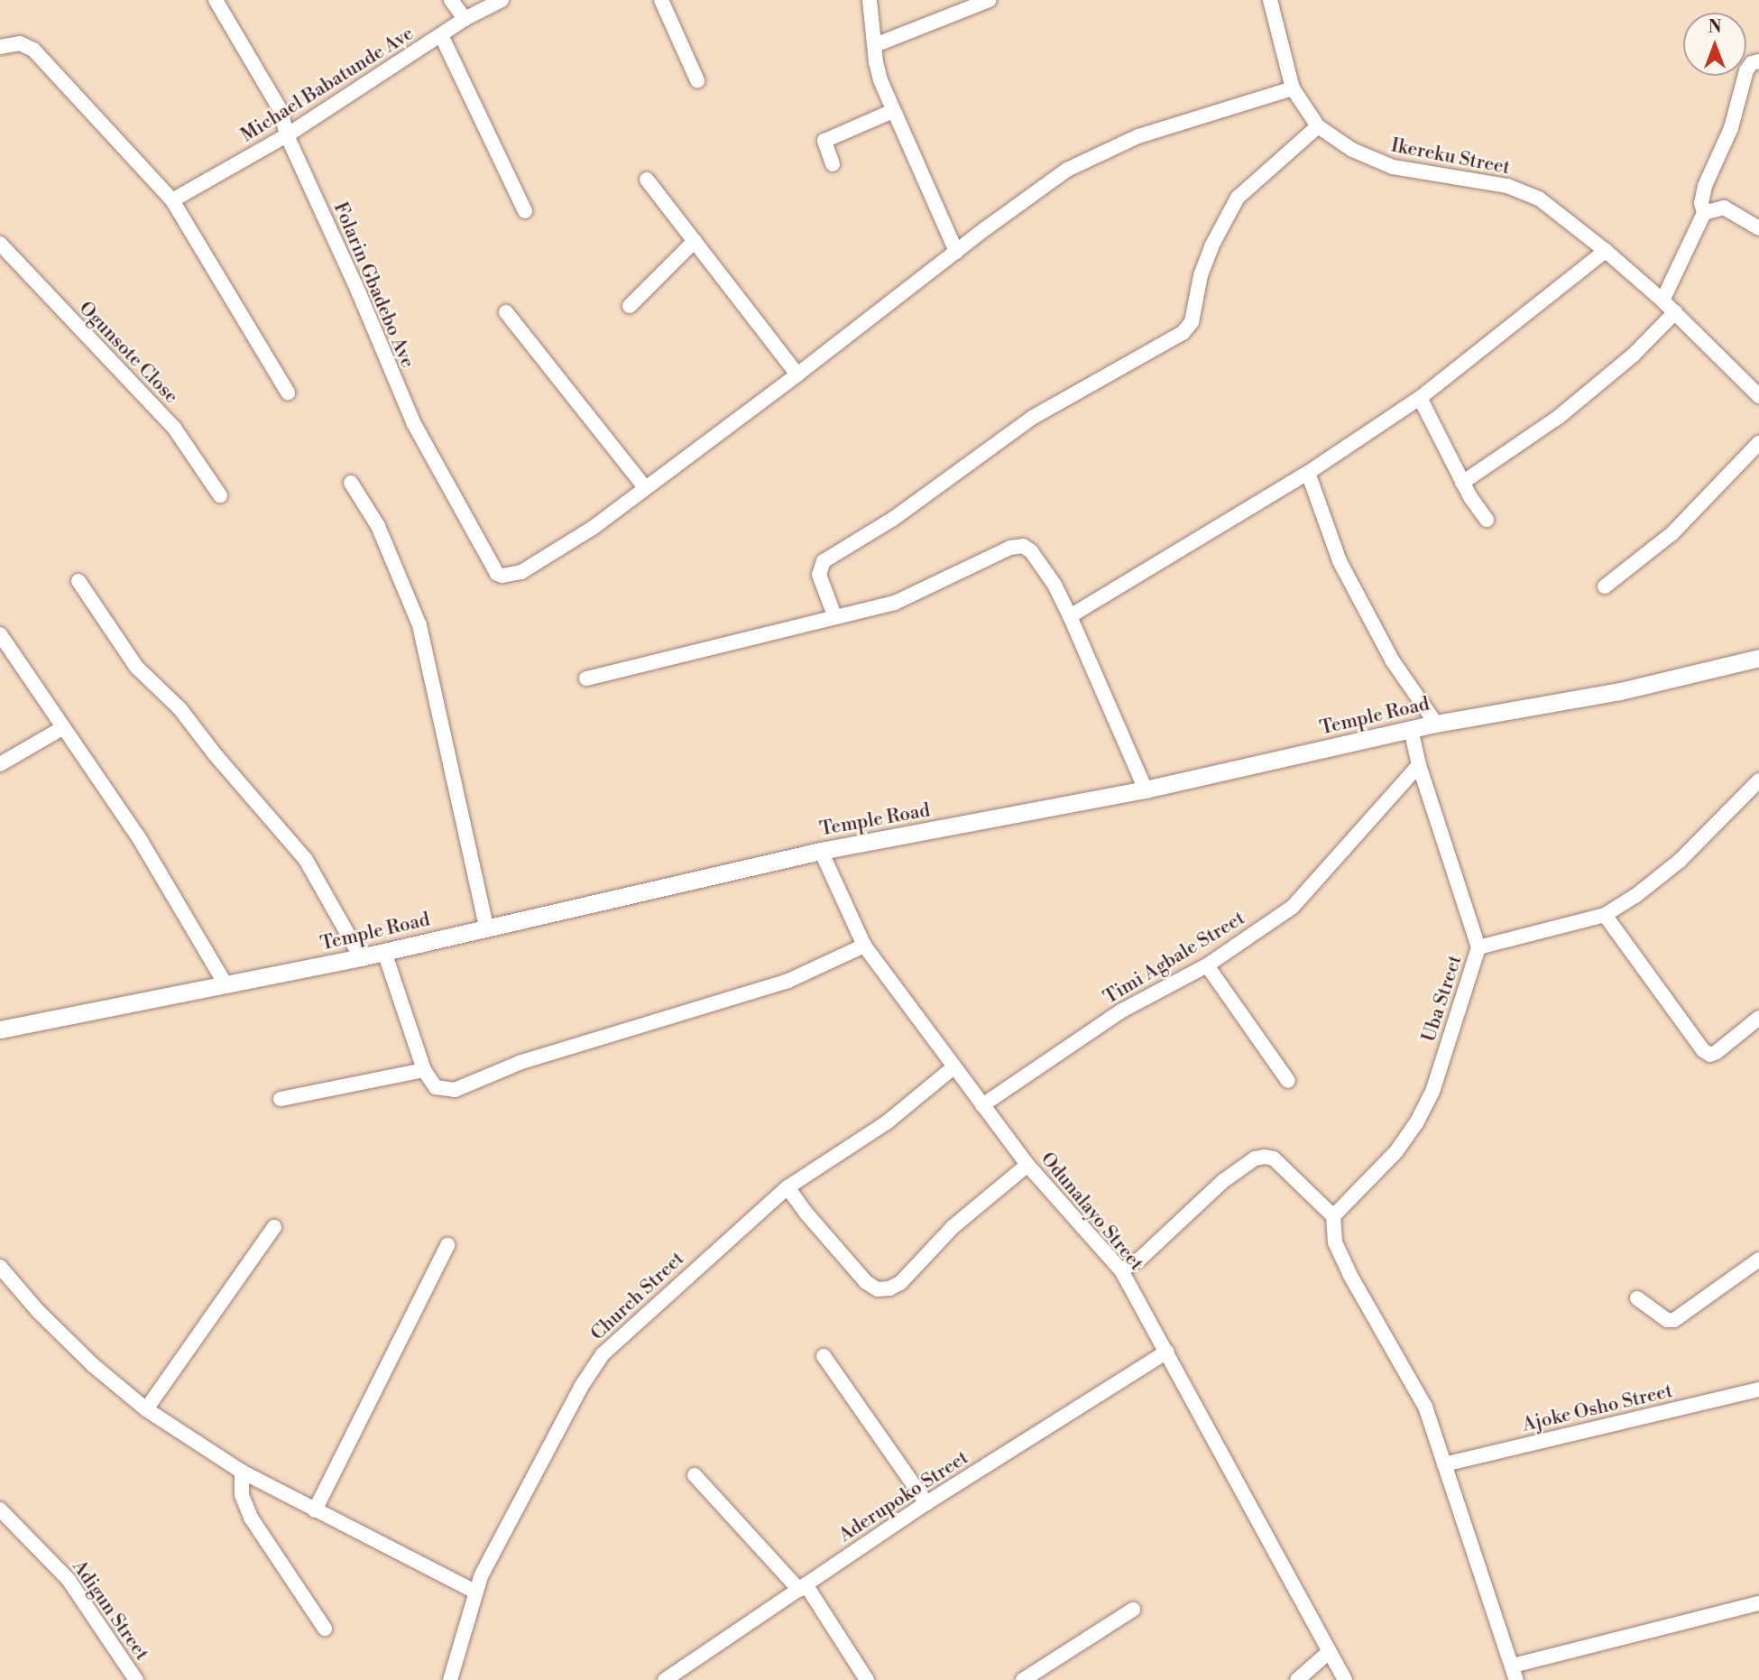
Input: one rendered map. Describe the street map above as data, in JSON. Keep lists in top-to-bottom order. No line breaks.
{"streets":{"street":["Michael Babatunde Ave","Ikereku Street","Folarin Gbadebo Ave","Ogunsote Close","Temple Road","Timi Agbale Street","Uba Street","Odunalayo Street","Church Street","Ajoke Osho Street","Aderupoko Street","Adigun Street"]},"crossings":[["Michael Babatunde Ave","Folarin Gbadebo Ave"],["Temple Road","Odunalayo Street"],["Timi Agbale Street","Uba Street"],["Timi Agbale Street","Odunalayo Street"],["Odunalayo Street","Church Street"],["Odunalayo Street","Aderupoko Street"]],"north":"top"}
